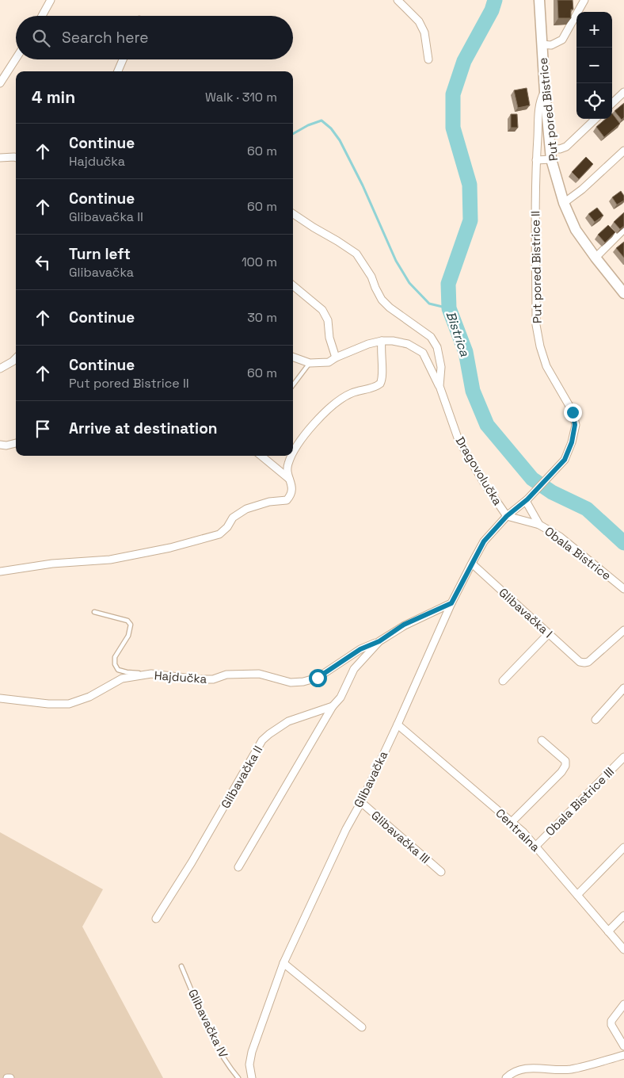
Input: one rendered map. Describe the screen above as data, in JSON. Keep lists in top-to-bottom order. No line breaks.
{"streets":{"street":["Put pored Bistrice","Put pored Bistrice II","Dragovolučka","Obala Bistrice","Glibavačka I","Hajdučka","Glibavačka II","Glibavačka","Obala Bistrice III","Centralna","Glibavačka III"],"lane":["Glibavačka IV"]},"crossings":[["Put pored Bistrice","Put pored Bistrice II"],["Put pored Bistrice II","Glibavačka"],["Dragovolučka","Obala Bistrice"],["Dragovolučka","Glibavačka"],["Obala Bistrice","Glibavačka"],["Glibavačka I","Glibavačka"],["Glibavačka","Centralna"],["Glibavačka","Glibavačka III"],["Obala Bistrice III","Centralna"]],"water":["Bistrica"],"page":{"map_buttons":["+","−"],"search":"Search here","heading":["4 min","Walk · 310 m"],"list":[["Continue","Hajdučka","60 m"],["Continue","Glibavačka II","60 m"],["Turn left","Glibavačka","100 m"],["Continue","30 m"],["Continue","Put pored Bistrice II","60 m"],"Arrive at destination"]}}
